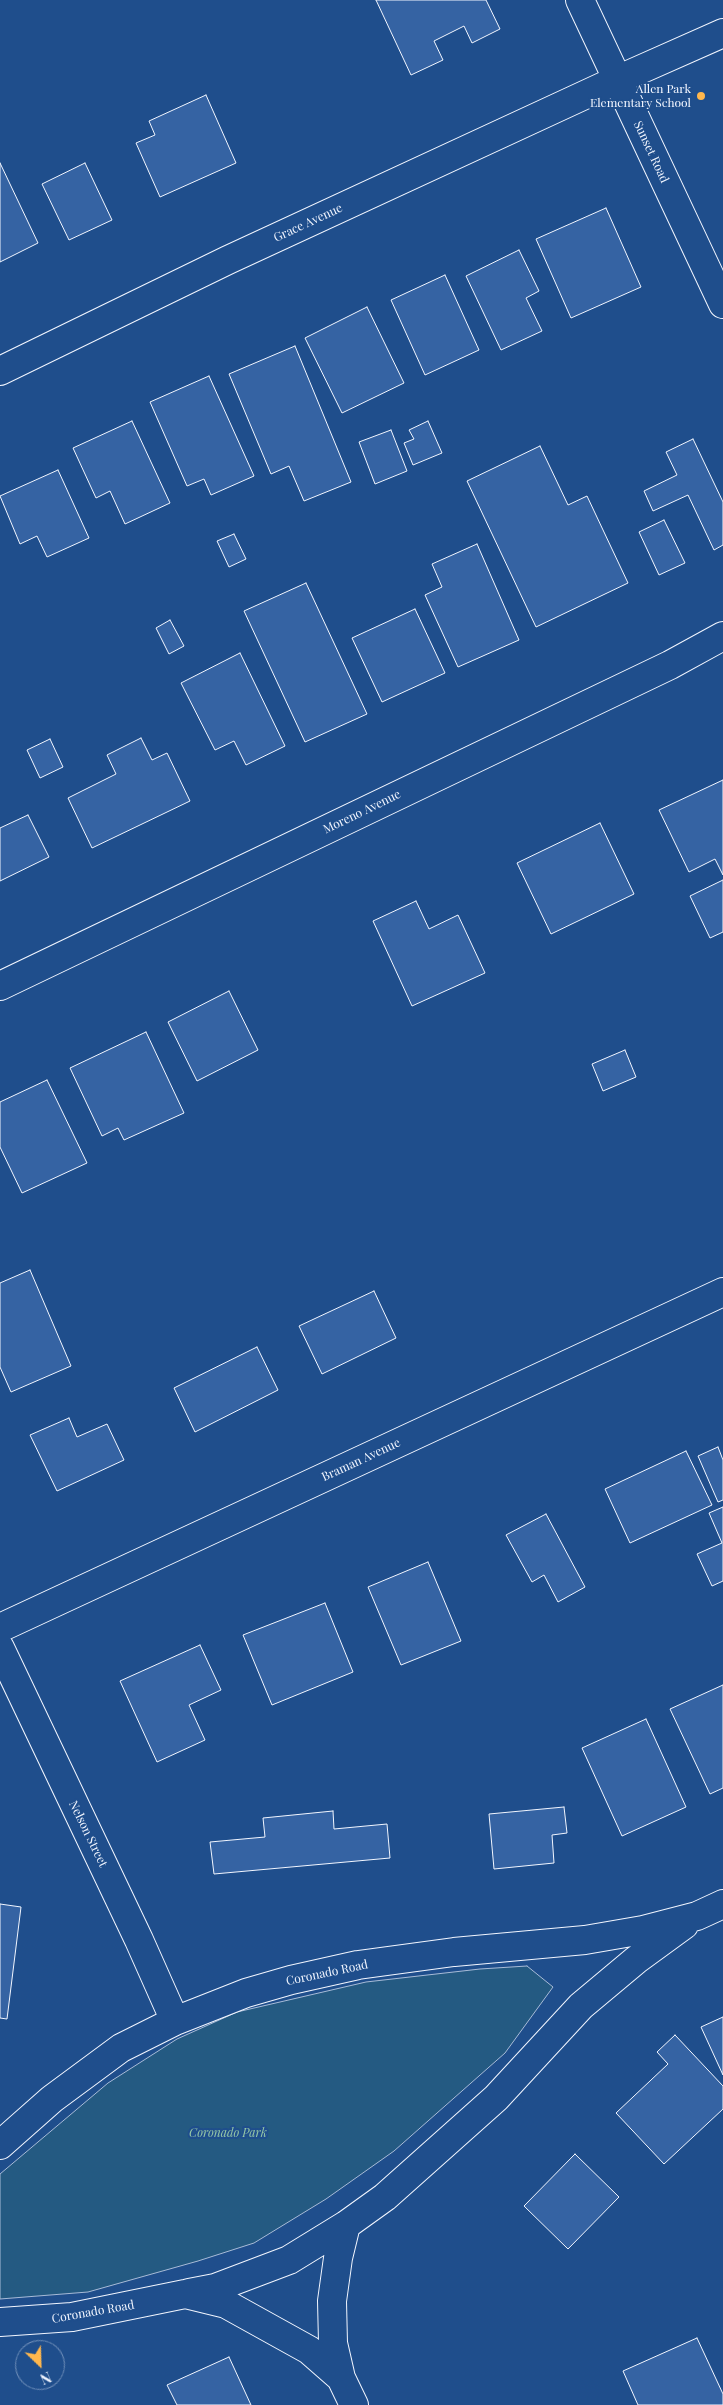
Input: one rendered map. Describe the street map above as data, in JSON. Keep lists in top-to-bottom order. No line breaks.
{"streets":{"street":["Sunset Road","Grace Avenue","Moreno Avenue","Braman Avenue","Nelson Street","Coronado Road"]},"crossings":[["Sunset Road","Grace Avenue"],["Nelson Street","Coronado Road"]],"parks":["Coronado Park"],"places":["Allen Park Elementary School"],"north":"bottom right"}
